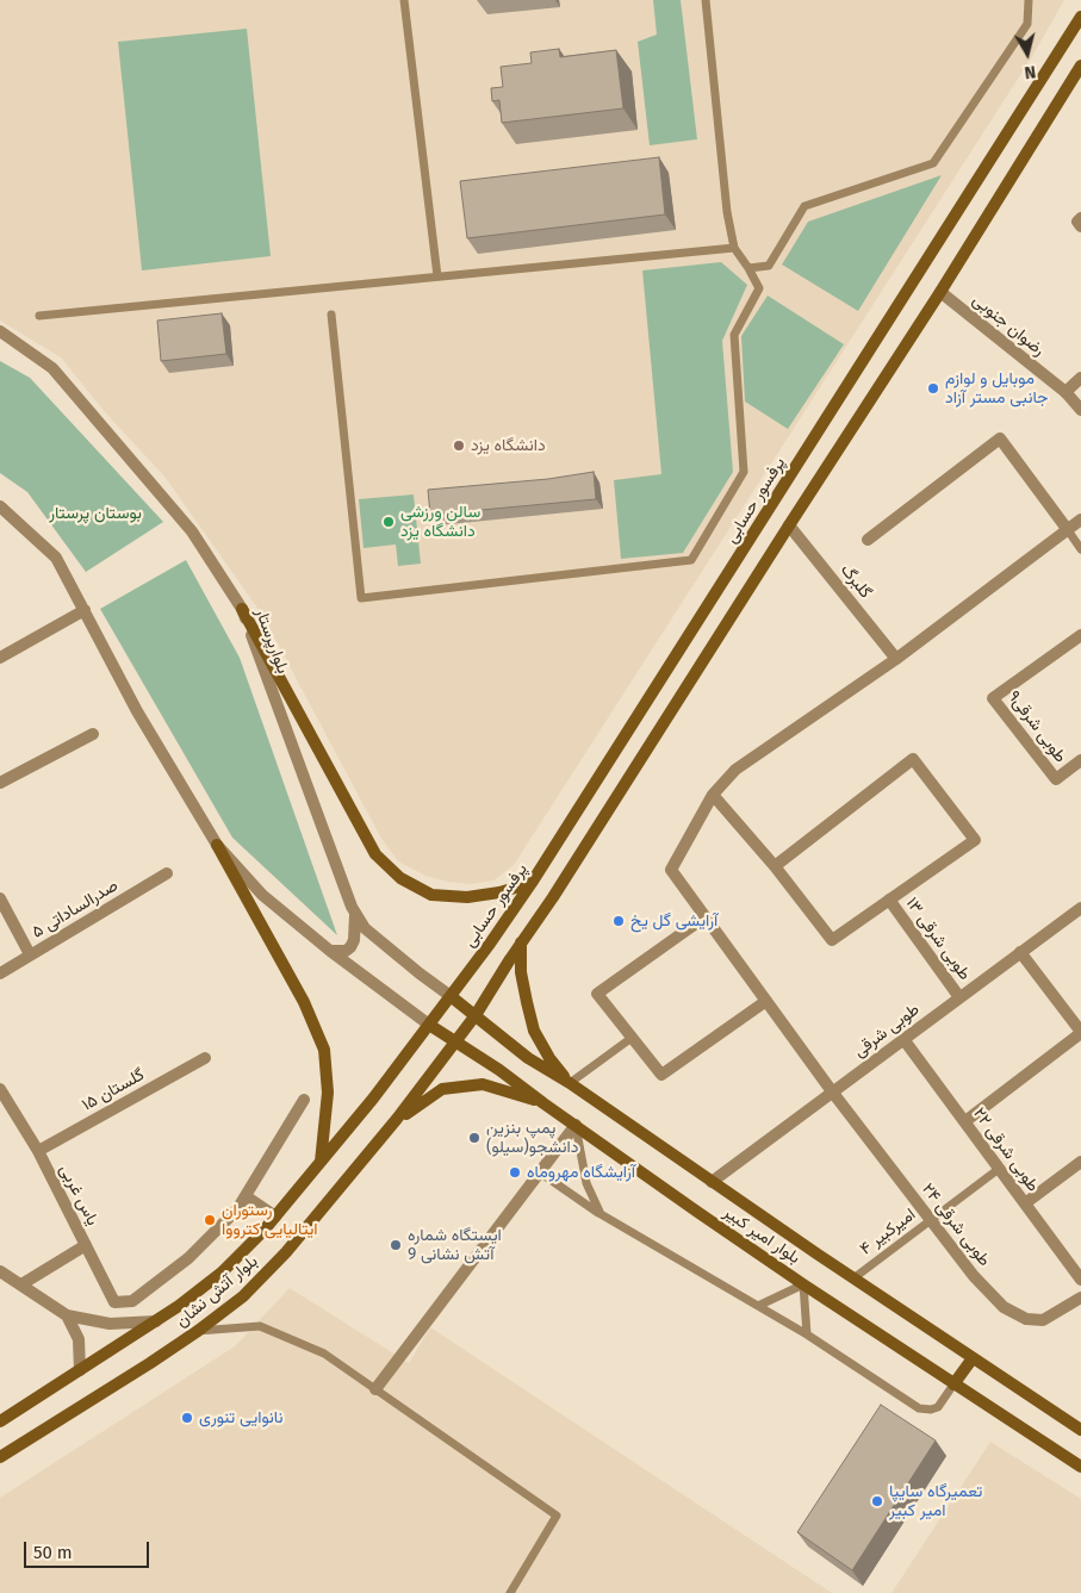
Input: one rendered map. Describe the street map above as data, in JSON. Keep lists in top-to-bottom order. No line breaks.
{"streets":{"main road":["پرفسور حسابی","بلوار امیر کبیر","بلوار آتش نشان"],"street":["رضوان جنوبی","گلبرگ","بلوارپرستار","طوبی شرقی۹","صدرالساداتی ۵","طوبی شرقی ۱۳","طوبی شرقی","گلستان ۱۵","طوبی شرقی ۲۲","یاس غربی","طوبی شرقی ۲۴"],"lane":["امیرکبیر ۴"]},"crossings":[["پرفسور حسابی","بلوارپرستار"],["پرفسور حسابی","بلوار امیر کبیر"],["پرفسور حسابی","بلوار آتش نشان"],["بلوارپرستار","بلوار امیر کبیر"],["بلوارپرستار","بلوار آتش نشان"],["طوبی شرقی ۱۳","طوبی شرقی"],["طوبی شرقی","طوبی شرقی ۲۲"],["طوبی شرقی","طوبی شرقی ۲۴"],["طوبی شرقی","بلوار امیر کبیر"],["گلستان ۱۵","یاس غربی"],["طوبی شرقی ۲۲","امیرکبیر ۴"],["طوبی شرقی ۲۴","امیرکبیر ۴"],["امیرکبیر ۴","بلوار امیر کبیر"],["بلوار امیر کبیر","بلوار آتش نشان"]],"parks":["بوستان پرستار"],"places":["موبایل و لوازم جانبی مستر آزاد","دانشگاه یزد","سالن ورزشی دانشگاه یزد","آرایشی گل یخ","پمپ بنزین دانشجو(سیلو)","آرایشگاه مهروماه","رستوران ایتالیایی کترووا","ایستگاه شماره 9 آتش نشانی","نانوایی تنوری","تعمیرگاه سایپا امیر کبیر"],"scale_bar":"50 m","north":"bottom"}
